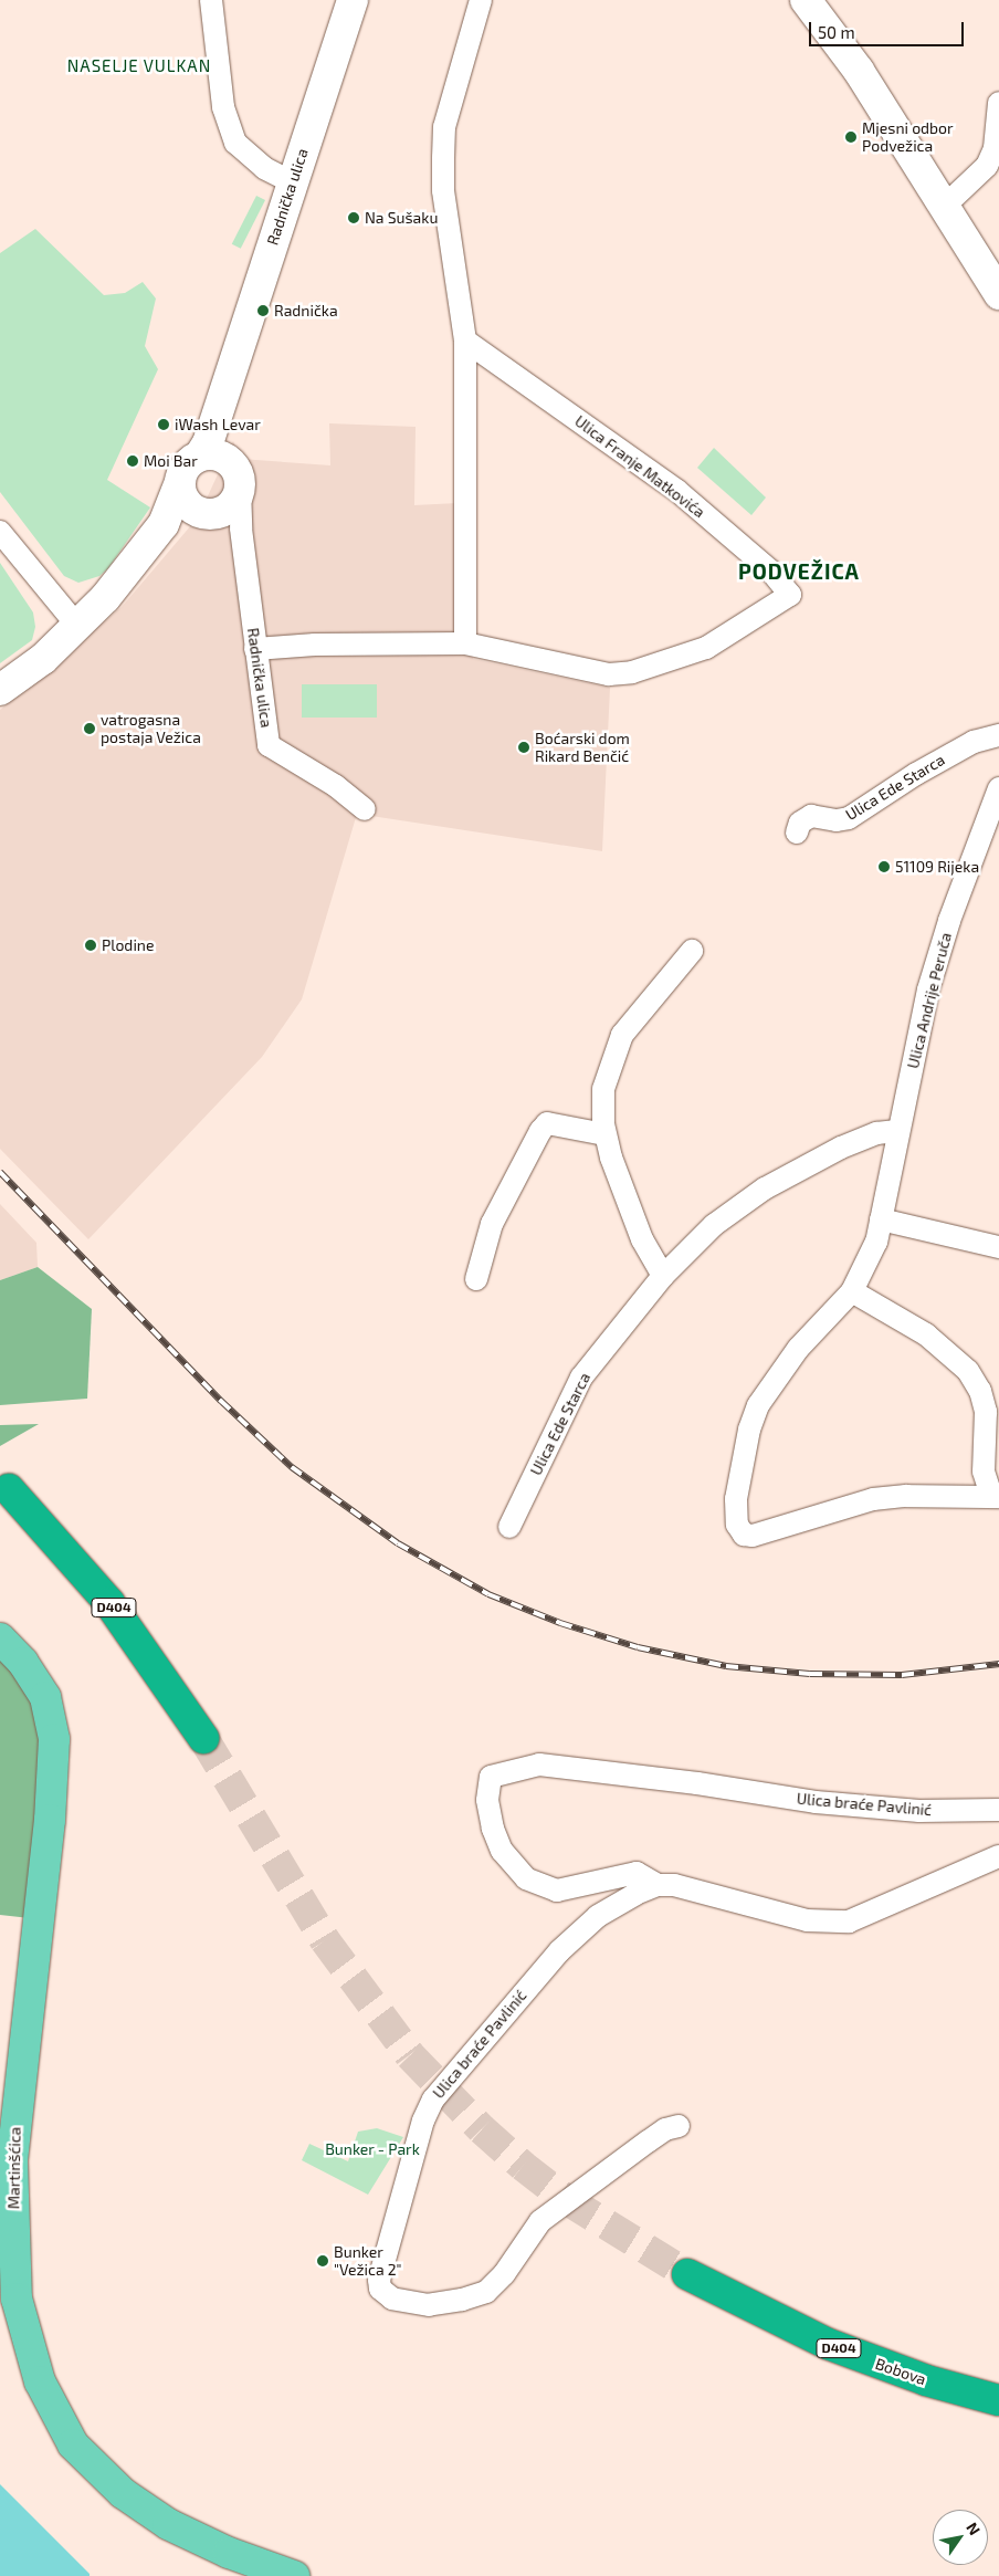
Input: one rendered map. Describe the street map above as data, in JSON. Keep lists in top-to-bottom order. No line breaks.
{"streets":{"highway":["D404","Bobova"],"main road":["Radnička ulica","Martinšćica"],"street":["Ulica Franje Matkovića","Ulica Ede Starca","Ulica Andrije Peruča","Ulica braće Pavlinić"]},"crossings":[["Radnička ulica","Ulica Franje Matkovića"],["Ulica Ede Starca","Ulica Andrije Peruča"]],"districts":["NASELJE VULKAN","PODVEŽICA"],"parks":["Bunker - Park"],"places":["Mjesni odbor Podvežica","Na Sušaku","Radnička","iWash Levar","Moi Bar","vatrogasna postaja Vežica","Boćarski dom Rikard Benčić","51109 Rijeka","Plodine","Bunker \"Vežica 2\""],"scale_bar":"50 m","north":"top right"}
